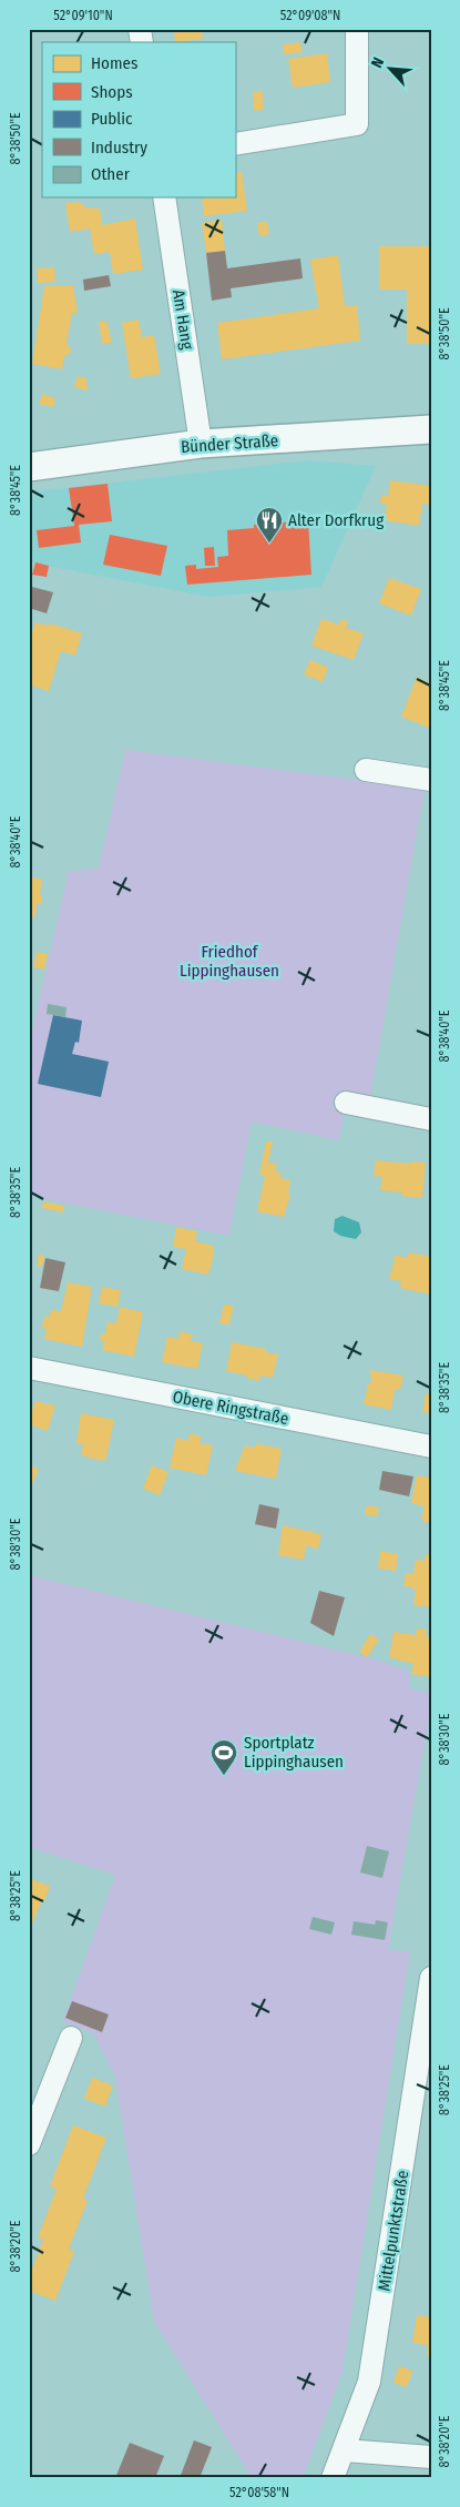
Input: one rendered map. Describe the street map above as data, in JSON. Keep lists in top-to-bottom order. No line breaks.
{"streets":{"main road":["Bünder Straße"],"street":["Am Hang","Obere Ringstraße","Mittelpunktstraße"]},"crossings":[["Am Hang","Bünder Straße"]],"parks":["Friedhof Lippinghausen"],"places":{"restaurant":["Alter Dorfkrug"],"sports":["Sportplatz Lippinghausen"]},"legend":["Homes","Shops","Public","Industry","Other"],"north":"top left","coordinates":["52°09'10\"N","52°09'08\"N","8°38'50\"E","8°38'45\"E","8°38'40\"E","8°38'35\"E","8°38'30\"E","8°38'25\"E","8°38'20\"E","52°08'58\"N"]}
